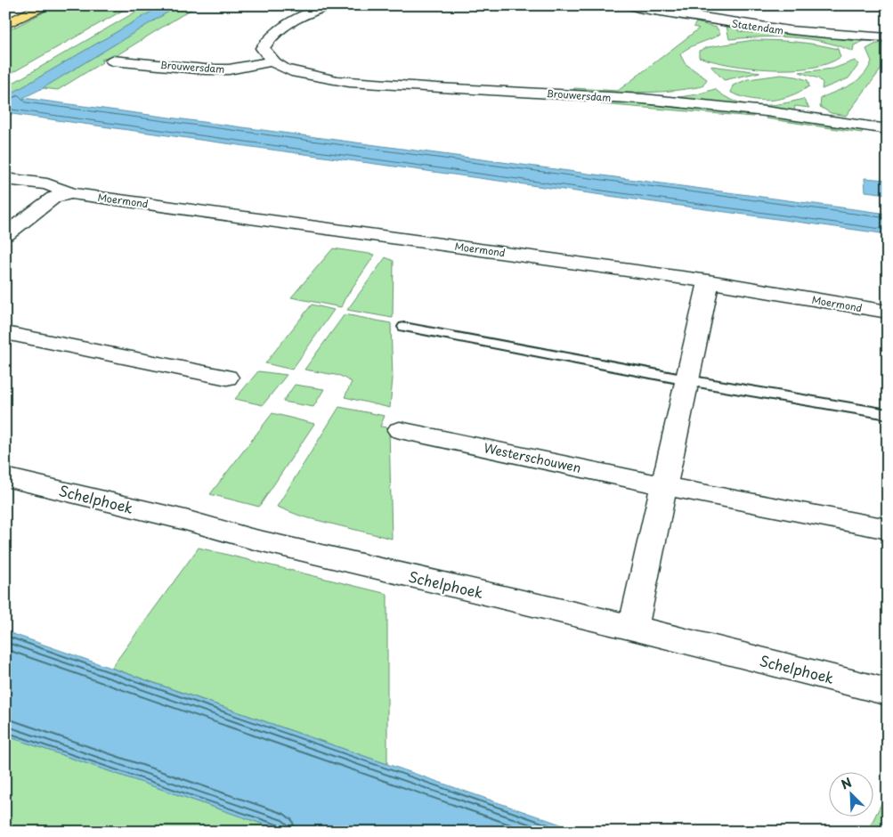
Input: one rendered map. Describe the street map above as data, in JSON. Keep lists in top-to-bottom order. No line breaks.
{"streets":{"street":["Statendam","Brouwersdam","Moermond","Westerschouwen","Schelphoek"]},"north":"top left"}
